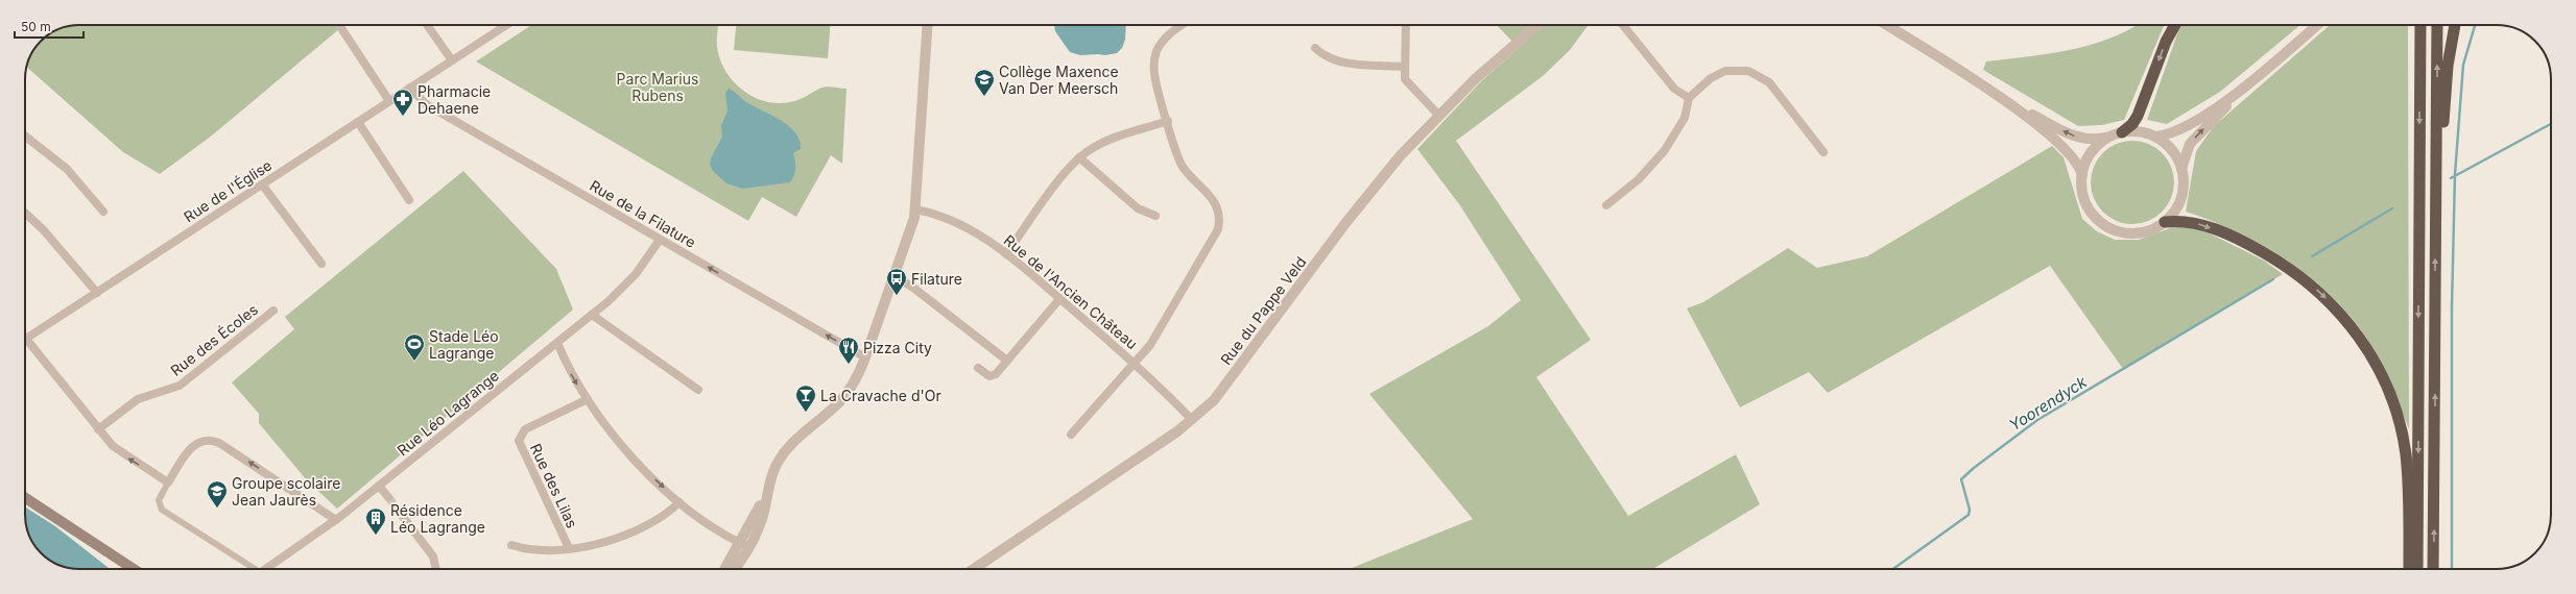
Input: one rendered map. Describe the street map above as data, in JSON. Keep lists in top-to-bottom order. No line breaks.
{"streets":{"street":["Rue de l'Église","Rue de la Filature","Rue de l'Ancien Château","Rue du Pappe Veld","Rue des Écoles","Rue Léo Lagrange","Rue des Lilas"]},"crossings":[["Rue de l'Église","Rue de la Filature"],["Rue de la Filature","Rue Léo Lagrange"],["Rue de l'Ancien Château","Rue du Pappe Veld"]],"one_way":["Rue de la Filature"],"water":["Yoorendyck"],"parks":["Parc Marius Rubens"],"places":{"school or university":["Collège Maxence Van Der Meersch","Groupe scolaire Jean Jaurès"],"pharmacy":["Pharmacie Dehaene"],"bus stop":["Filature"],"sports":["Stade Léo Lagrange"],"restaurant":["Pizza City"],"bar":["La Cravache d'Or"],"building":["Résidence Léo Lagrange"]},"scale_bar":"50 m"}
